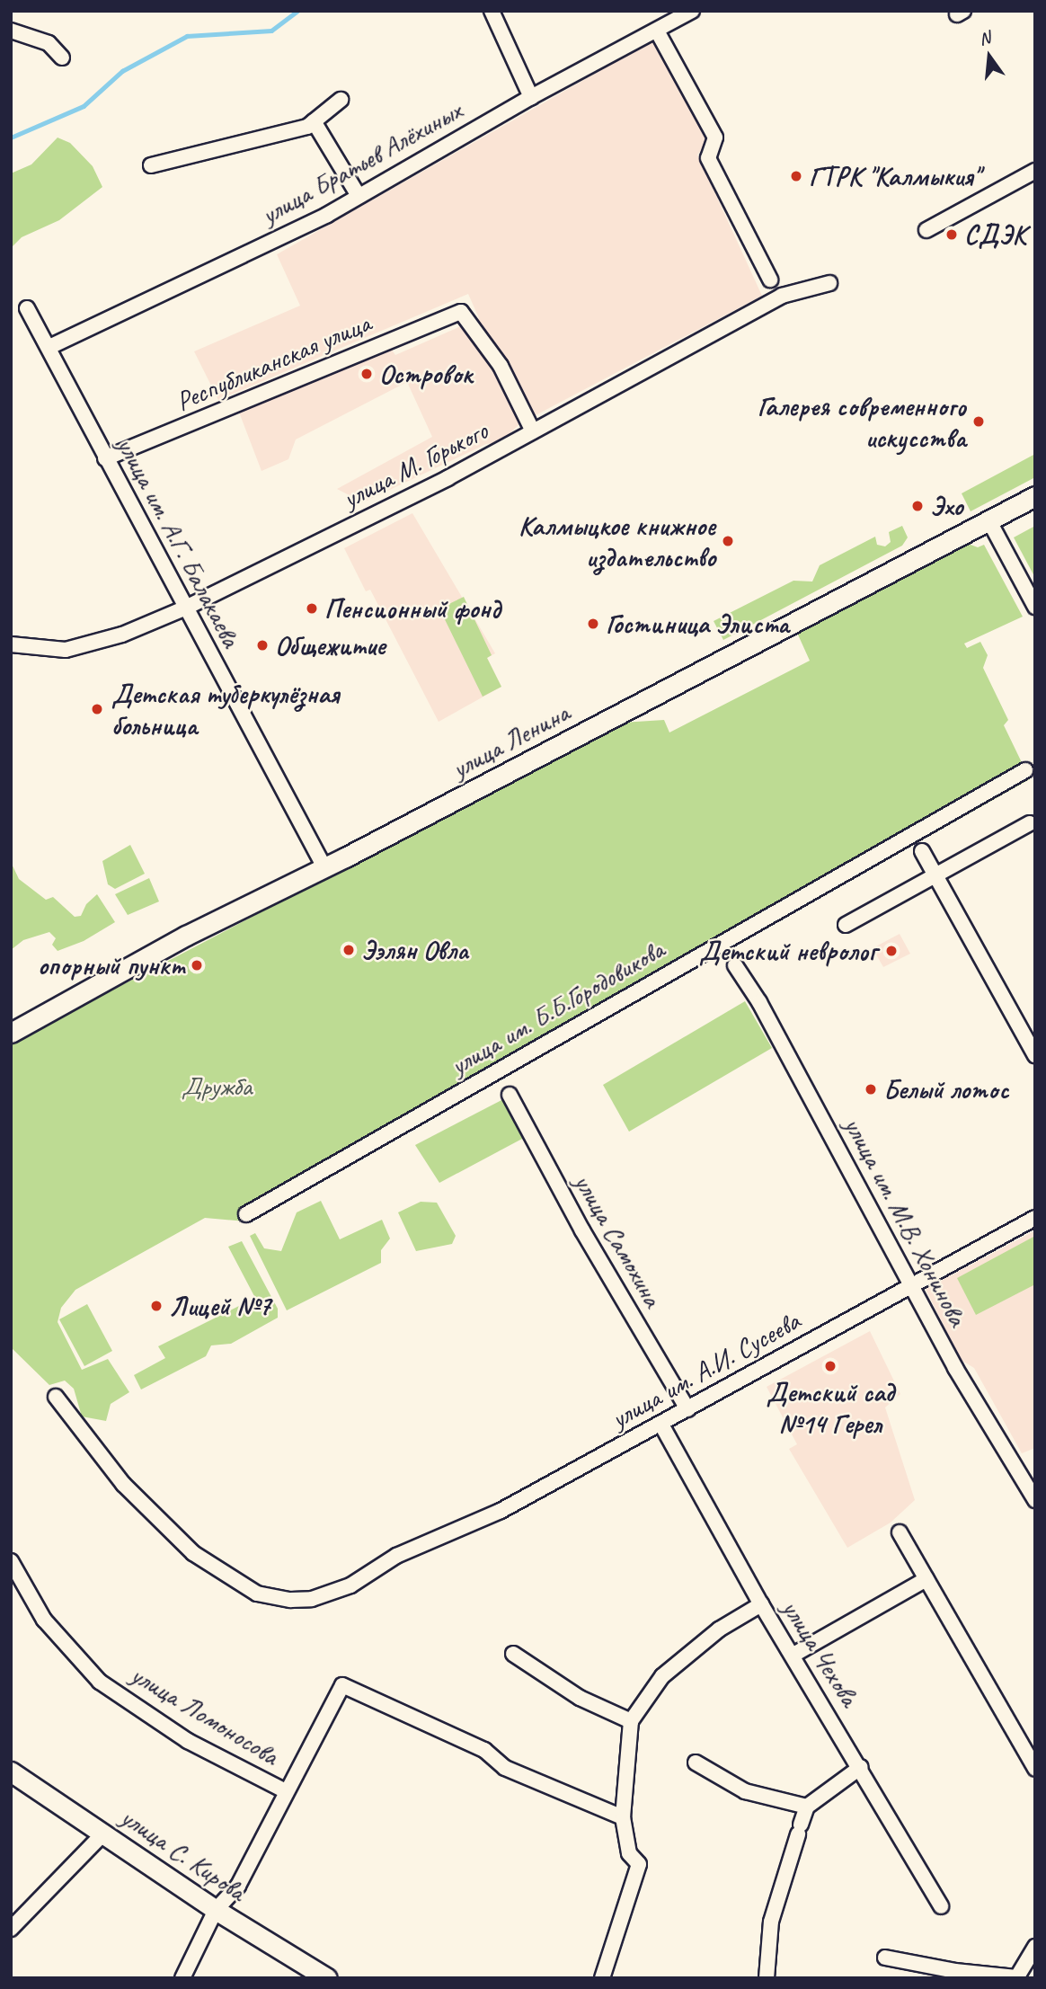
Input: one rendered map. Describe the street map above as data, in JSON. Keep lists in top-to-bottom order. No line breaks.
{"streets":{"main road":["улица Ленина","улица С. Кирова"],"street":["улица Братьев Алёхиных","Республиканская улица","улица М. Горького","улица им. А.Г. Балакаева","улица им. Б.Б.Городовикова","улица им. М.В. Хонинова","улица Самохина","улица им. А.И. Сусеева","улица Чехова","улица Ломоносова"]},"crossings":[["улица Братьев Алёхиных","улица им. А.Г. Балакаева"],["Республиканская улица","улица М. Горького"],["Республиканская улица","улица им. А.Г. Балакаева"],["улица М. Горького","улица им. А.Г. Балакаева"],["улица им. А.Г. Балакаева","улица Ленина"],["улица им. М.В. Хонинова","улица им. А.И. Сусеева"],["улица Самохина","улица им. А.И. Сусеева"],["улица им. А.И. Сусеева","улица Чехова"]],"parks":["Дружба"],"places":["ГТРК \"Калмыкия\"","СДЭК","Островок","Галерея современного искусства","Эхо","Калмыцкое книжное издательство","Пенсионный фонд","Гостиница Элиста","Общежитие","Детская туберкулёзная больница","Ээлян Овла","Детский невролог","опорный пункт","Белый лотос","Лицей №7","Детский сад №14 Герел"],"north":"top"}
